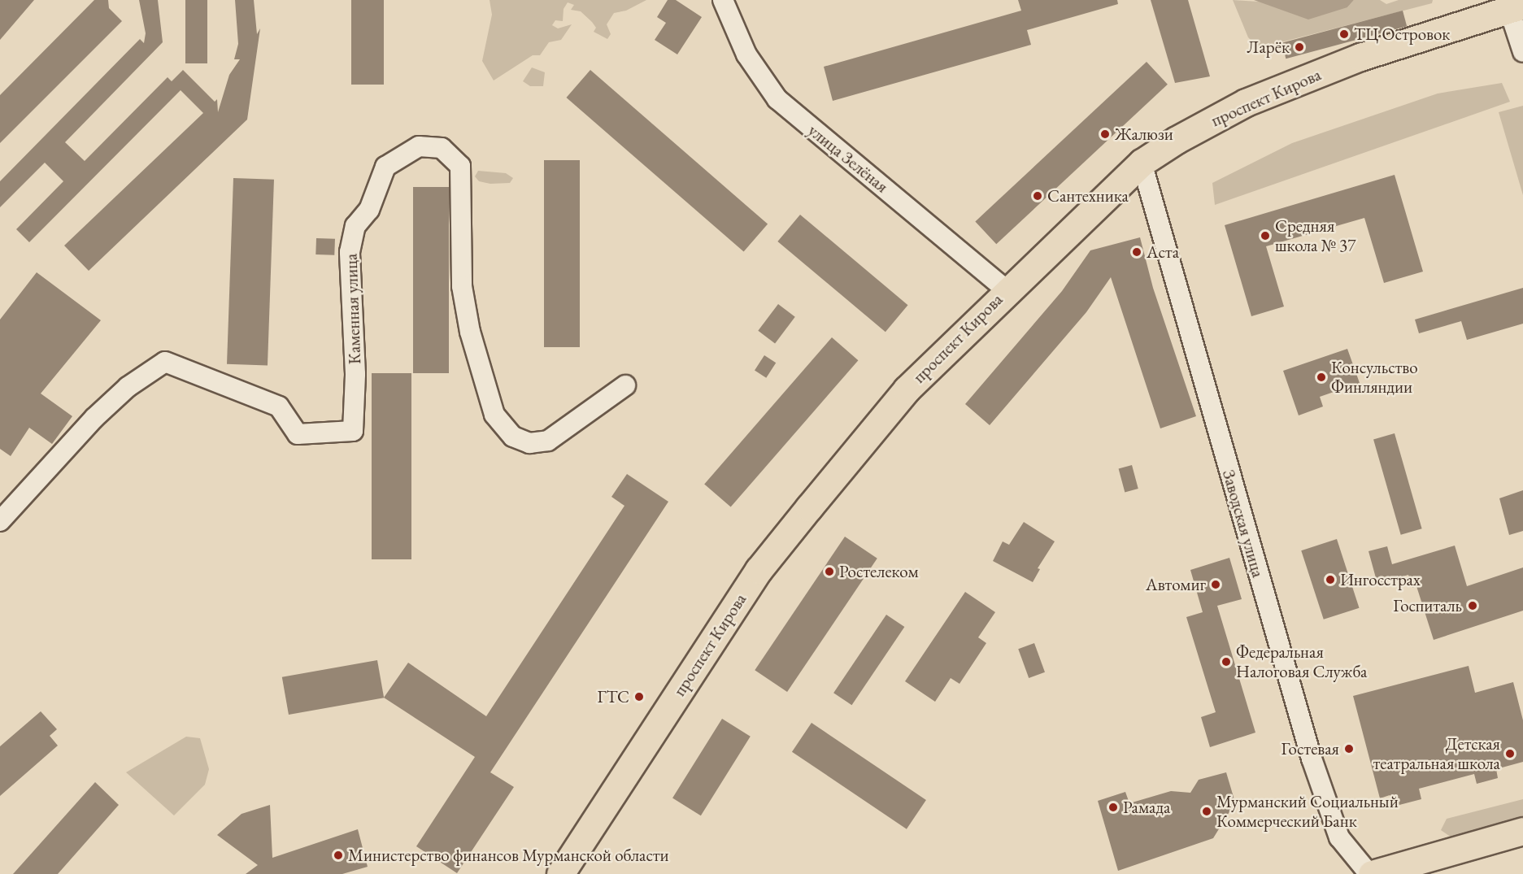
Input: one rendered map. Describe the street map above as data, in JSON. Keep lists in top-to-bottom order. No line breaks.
{"streets":{"main road":["проспект Кирова"],"street":["улица Зелёная","Каменная улица","Заводская улица"]},"crossings":[["проспект Кирова","улица Зелёная"],["проспект Кирова","Заводская улица"]],"places":["ТЦ Островок","Ларёк","Жалюзи","Сантехника","Средняя школа № 37","Аста","Консульство Финляндии","Ростелеком","Ингосстрах","Автомиг","Госпиталь","Федеральная Налоговая Служба","ГТС","Гостевая","Детская театральная школа","Рамада","Мурманский Социальный Коммерческий Банк","Министерство финансов Мурманской области"]}
